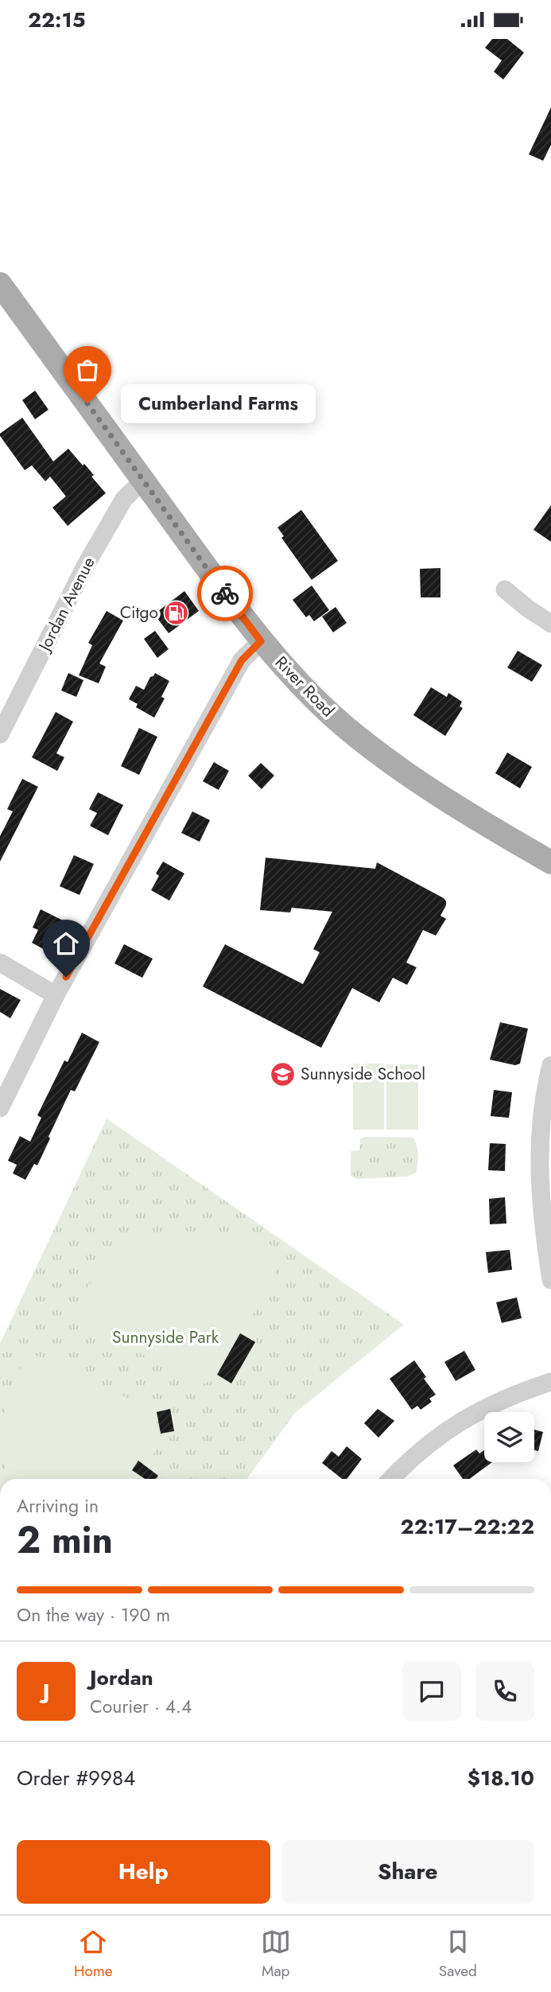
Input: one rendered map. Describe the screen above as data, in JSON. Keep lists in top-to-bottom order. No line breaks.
{"streets":{"main road":["River Road"],"street":["Jordan Avenue"]},"crossings":[["Jordan Avenue","River Road"]],"parks":["Sunnyside Park"],"places":{"other":["Cumberland Farms"],"fuel station":["Citgo"],"school or university":["Sunnyside School"]},"page":{"status":"22:15","bubble":"Cumberland Farms","heading":["2 min","Arriving in","22:17–22:22"],"panel":["Jordan","Courier · 4.4","Order #9984","$18.10"],"bar":"On the way · 190 m","round":"J","buttons":["Help","Share"],"tabs":["Home","Map","Saved"]}}
